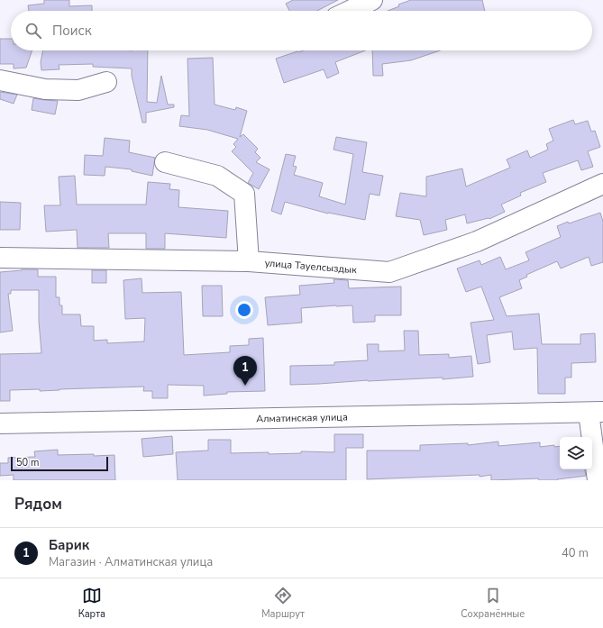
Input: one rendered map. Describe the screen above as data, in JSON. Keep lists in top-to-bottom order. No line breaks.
{"streets":{"street":["улица Тауелсыздык","Алматинская улица"]},"scale_bar":"50 m","page":{"search":"Поиск","pins":"1","scale":"50 m","heading":"Рядом","list":[{"mark":"1","name":"Барик","note":"Магазин · Алматинская улица","value":"40 m"}],"nav":["Карта","Маршрут","Сохранённые"]}}
